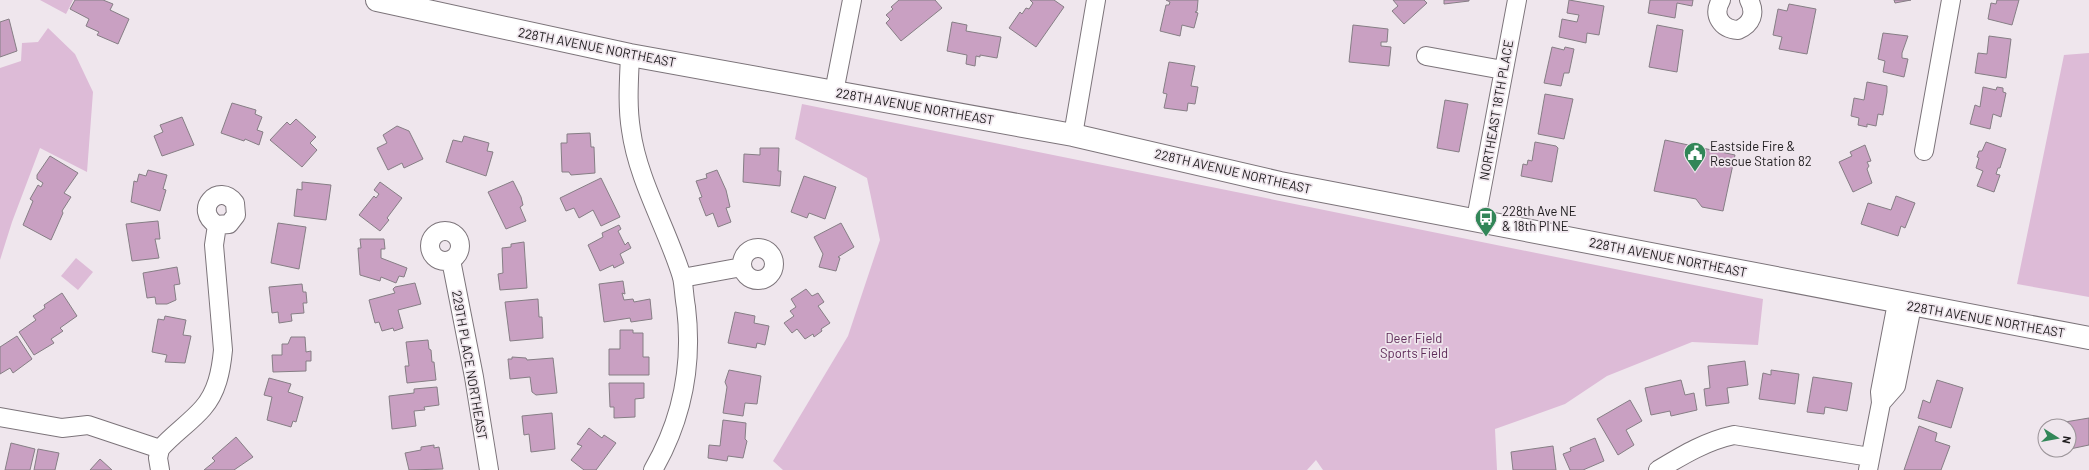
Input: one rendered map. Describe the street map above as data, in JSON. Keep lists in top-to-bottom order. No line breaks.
{"streets":{"main road":["228TH AVENUE NORTHEAST"],"street":["NORTHEAST 18TH PLACE","229TH PLACE NORTHEAST"]},"crossings":[["228TH AVENUE NORTHEAST","NORTHEAST 18TH PLACE"]],"parks":["Deer Field Sports Field"],"places":{"public building":["Eastside Fire & Rescue Station 82"],"bus stop":["228th Ave NE & 18th Pl NE"]},"north":"right"}
